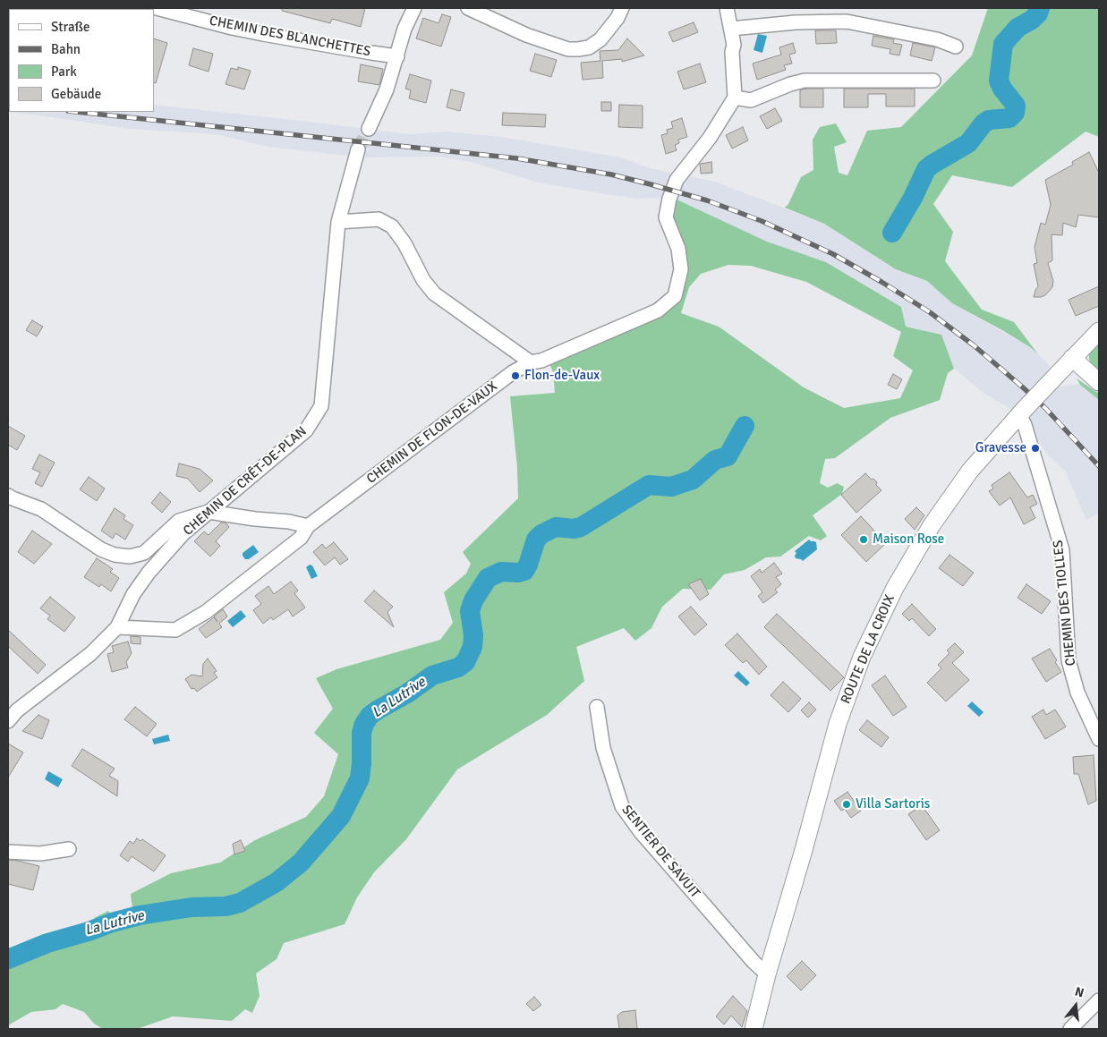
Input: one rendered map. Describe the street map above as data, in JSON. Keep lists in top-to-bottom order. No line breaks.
{"streets":{"street":["CHEMIN DES BLANCHETTES","CHEMIN DE FLON-DE-VAUX","CHEMIN DE CRÊT-DE-PLAN","CHEMIN DES TIOLLES","ROUTE DE LA CROIX","SENTIER DE SAVUIT"]},"crossings":[["CHEMIN DE FLON-DE-VAUX","CHEMIN DE CRÊT-DE-PLAN"],["CHEMIN DES TIOLLES","ROUTE DE LA CROIX"],["ROUTE DE LA CROIX","SENTIER DE SAVUIT"]],"water":["La Lutrive"],"places":["Flon-de-Vaux","Gravesse","Maison Rose","Villa Sartoris"],"legend":["Straße","Bahn","Park","Gebäude"],"north":"top"}
